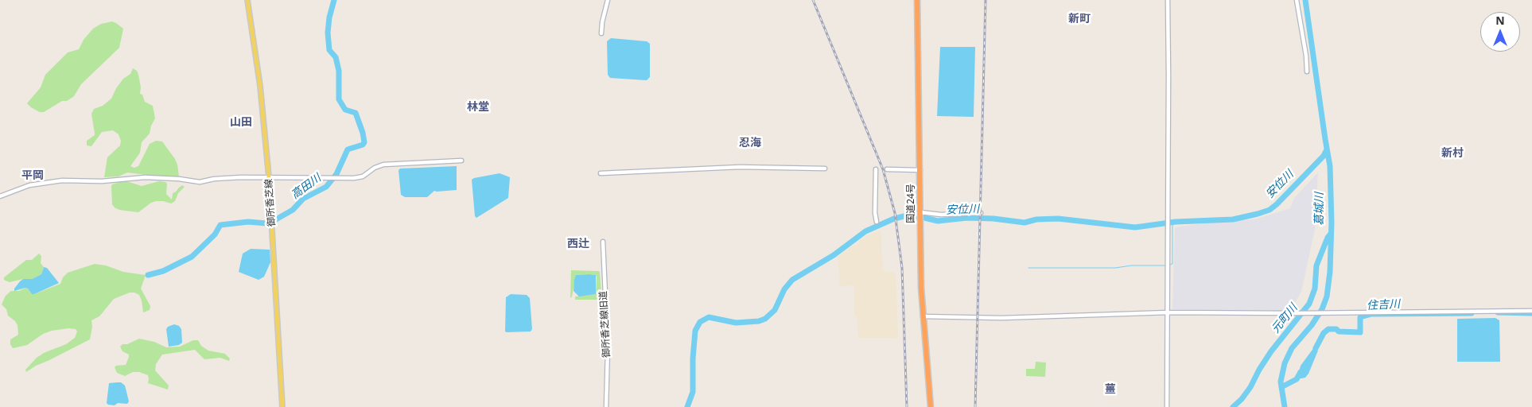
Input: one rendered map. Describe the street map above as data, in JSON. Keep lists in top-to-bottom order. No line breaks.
{"streets":{"highway":["国道24号"],"main road":["御所香芝線"],"street":["御所香芝線旧道"]},"districts":["新町","林堂","山田","忍海","新村","平岡","西辻","薑"],"water":["安位川","高田川","葛城川","住吉川","元町川"],"north":"top"}
